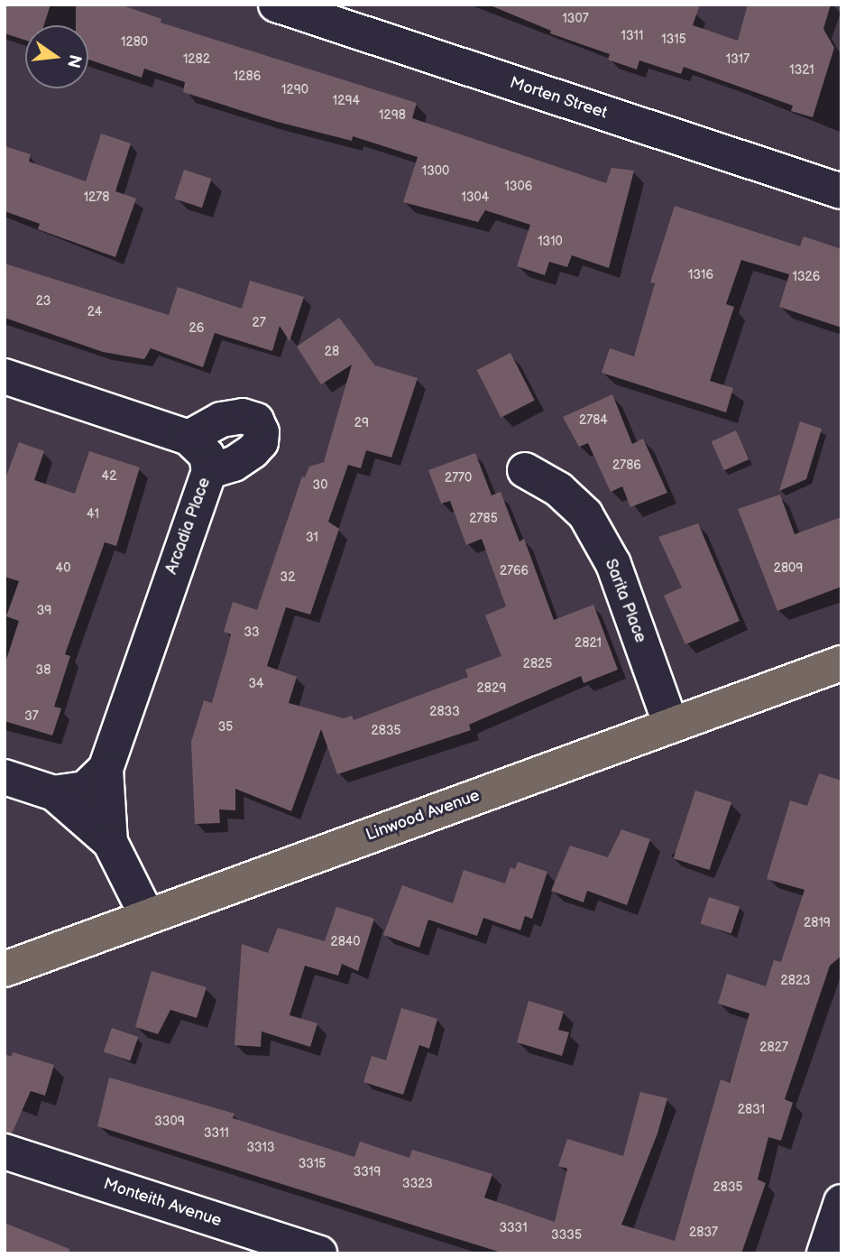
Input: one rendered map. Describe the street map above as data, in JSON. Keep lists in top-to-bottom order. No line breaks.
{"streets":{"main road":["Linwood Avenue"],"street":["Morten Street","Arcadia Place","Sarita Place","Monteith Avenue"]},"crossings":[["Arcadia Place","Linwood Avenue"],["Sarita Place","Linwood Avenue"]],"house_numbers":["1307","1311","1315","1280","1282","1317","1321","1286","1290","1294","1298","1300","1306","1278","1304","1310","1316","1326","23","24","27","26","28","2784","29","2786","42","2770","30","41","2785","31","40","2809","2766","32","39","33","2821","2825","38","34","2829","2833","37","35","2835","2819","2840","2823","2827","2831","3309","3311","3313","3315","3319","3323","2835","3331","2837","3335"],"north":"right"}
